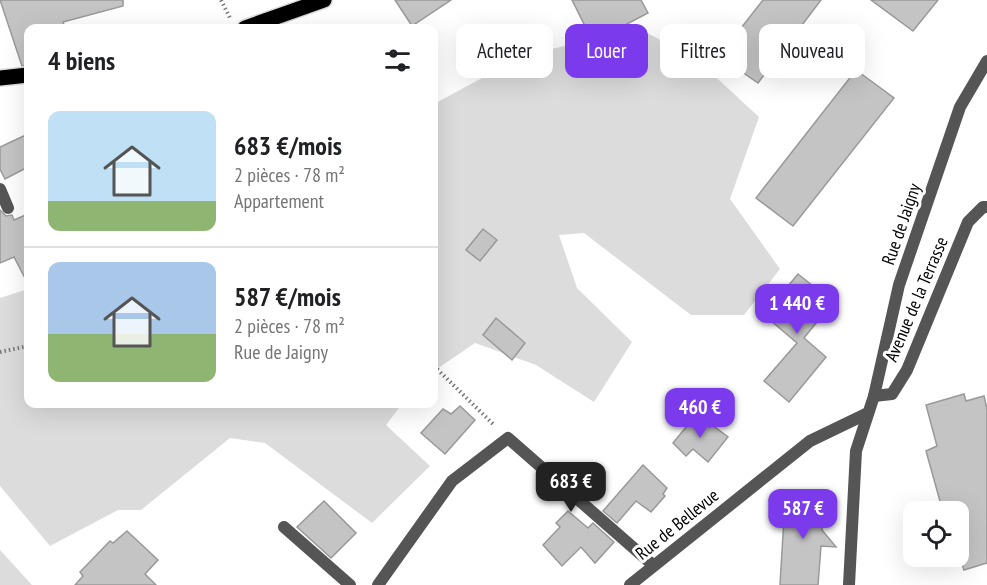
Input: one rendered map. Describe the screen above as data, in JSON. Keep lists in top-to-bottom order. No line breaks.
{"streets":{"street":["Rue de Jaigny","Avenue de la Terrasse","Rue de Bellevue"]},"crossings":[["Rue de Jaigny","Avenue de la Terrasse"],["Rue de Jaigny","Rue de Bellevue"]],"page":{"chip":["Acheter","Louer","Filtres","Nouveau"],"heading":"4 biens","list":[{"name":"683 €/mois","note":"2 pièces · 78 m² · Appartement"},{"name":"587 €/mois","note":"2 pièces · 78 m² · Rue de Jaigny"}],"price":["1 440 €","460 €","683 €","587 €"]}}
